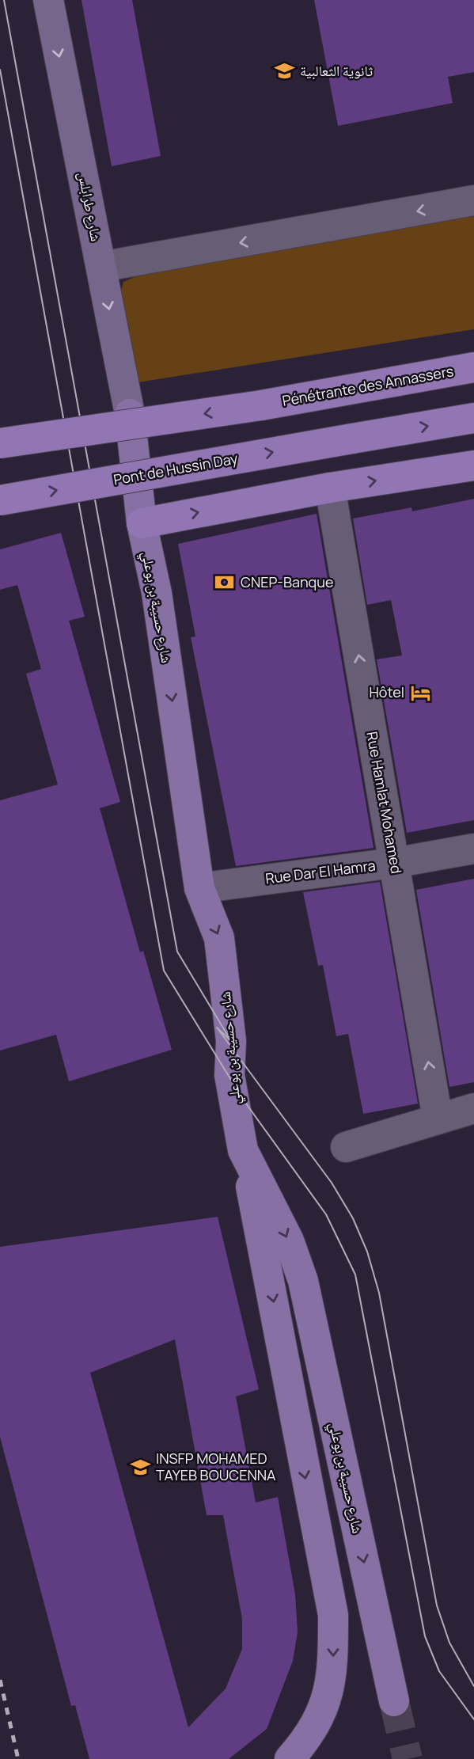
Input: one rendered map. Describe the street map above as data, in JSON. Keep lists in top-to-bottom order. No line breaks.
{"streets":{"highway":["Pénétrante des Annassers","Pont de Hussin Day"],"main road":["شارع طرابلس","شارع حسيبة بن بوعلي"],"street":["Rue Hamlat Mohamed","Rue Dar El Hamra"]},"crossings":[["شارع طرابلس","شارع حسيبة بن بوعلي"],["شارع حسيبة بن بوعلي","Rue Dar El Hamra"],["Rue Hamlat Mohamed","Rue Dar El Hamra"]],"one_way":["شارع طرابلس","Rue Hamlat Mohamed"],"places":{"school or university":["ثانوية الثعالبية","INSFP MOHAMED TAYEB BOUCENNA"],"bank":["CNEP-Banque"],"hotel":["Hôtel"]}}
